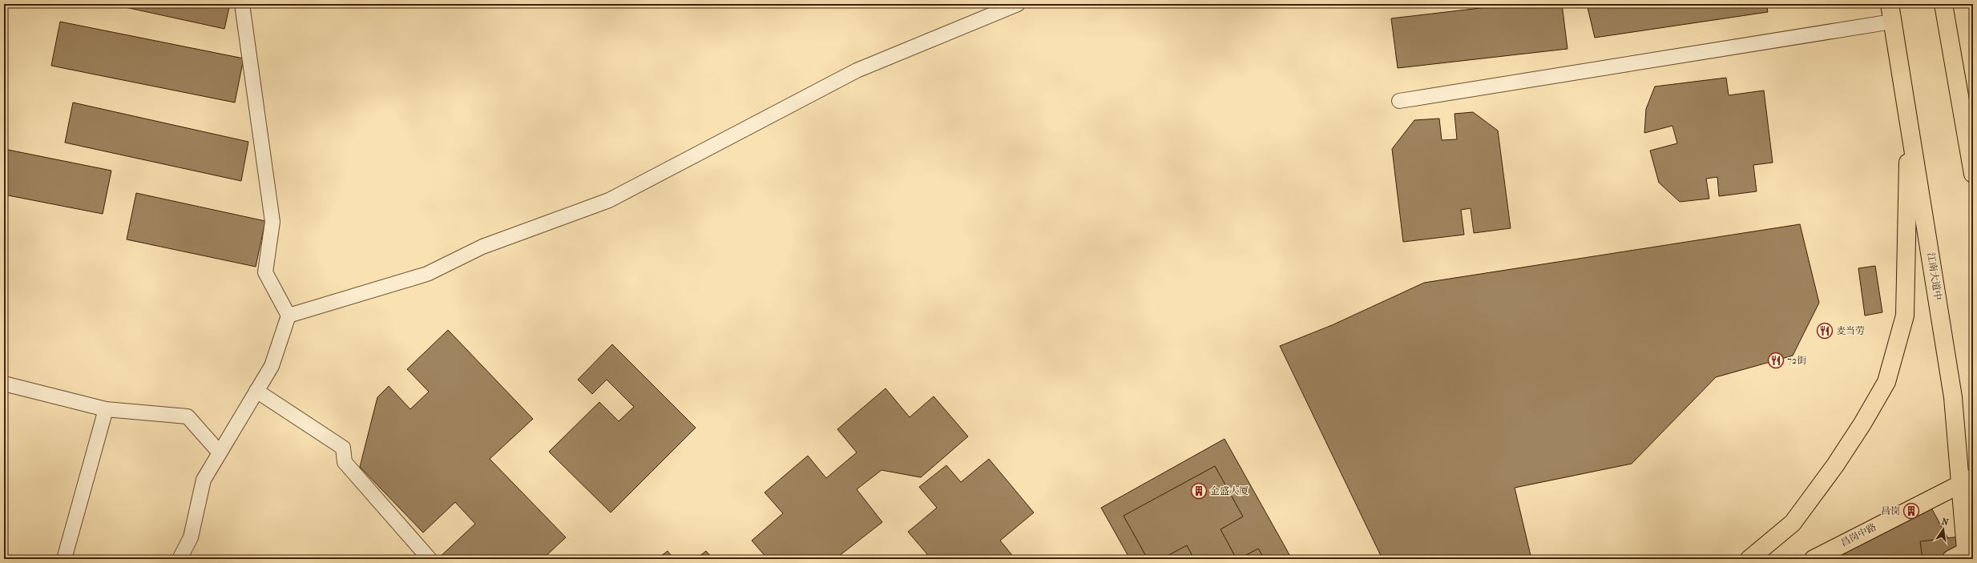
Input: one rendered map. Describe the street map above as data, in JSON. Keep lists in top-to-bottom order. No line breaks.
{"streets":{"main road":["江南大道中","昌岗中路"]},"crossings":[["江南大道中","昌岗中路"]],"places":{"restaurant":["麦当劳","72街"],"building":["金盛大厦","昌岗"]},"north":"top"}
